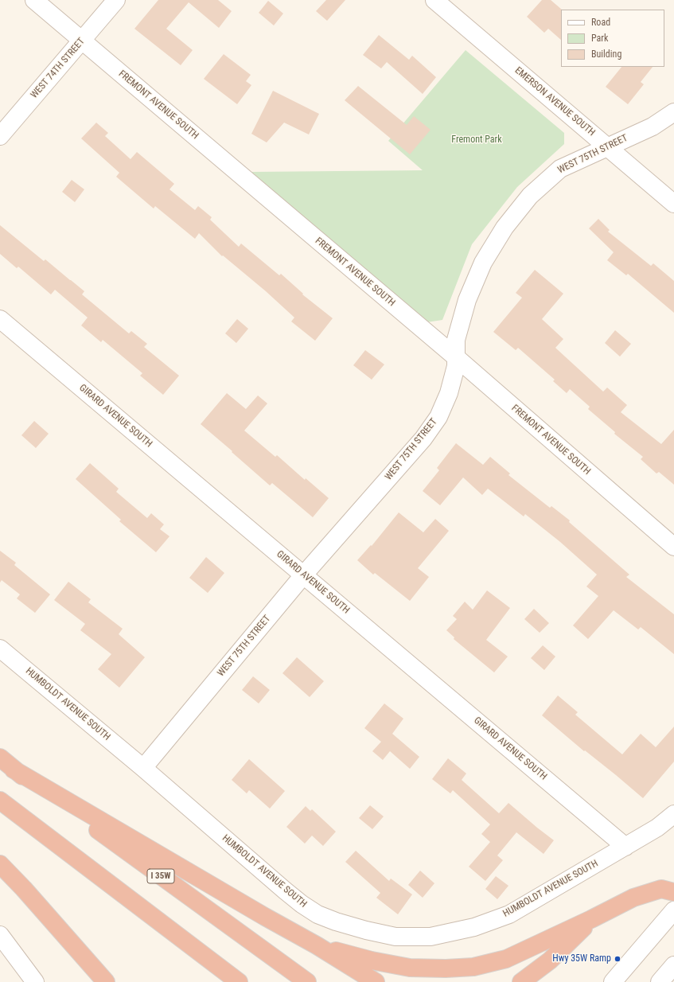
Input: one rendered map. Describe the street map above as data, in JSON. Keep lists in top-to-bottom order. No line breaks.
{"streets":{"highway":["I 35W"],"street":["WEST 74TH STREET","EMERSON AVENUE SOUTH","FREMONT AVENUE SOUTH","WEST 75TH STREET","GIRARD AVENUE SOUTH","HUMBOLDT AVENUE SOUTH"]},"crossings":[["WEST 74TH STREET","FREMONT AVENUE SOUTH"],["EMERSON AVENUE SOUTH","WEST 75TH STREET"],["FREMONT AVENUE SOUTH","WEST 75TH STREET"],["WEST 75TH STREET","GIRARD AVENUE SOUTH"],["WEST 75TH STREET","HUMBOLDT AVENUE SOUTH"],["GIRARD AVENUE SOUTH","HUMBOLDT AVENUE SOUTH"]],"parks":["Fremont Park"],"places":["Hwy 35W Ramp"],"legend":["Road","Park","Building"]}
